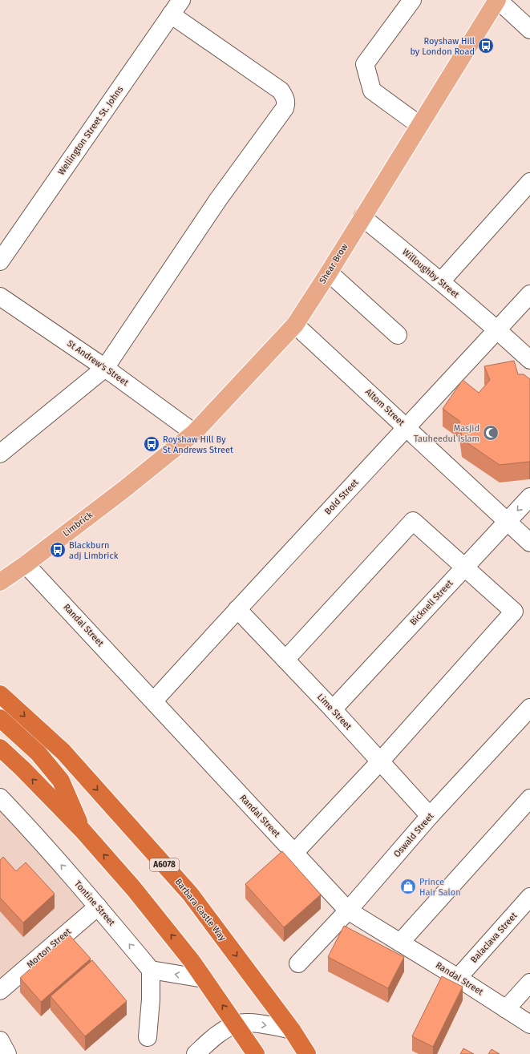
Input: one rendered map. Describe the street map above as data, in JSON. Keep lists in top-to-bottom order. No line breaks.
{"streets":{"highway":["A6078","Barbara Castle Way"],"main road":["Shear Brow","Limbrick"],"street":["Wellington Street St. Johns","Willoughby Street","St Andrew's Street","Altom Street","Bold Street","Bicknell Street","Randal Street","Lime Street","Oswald Street","Tontine Street","Balaclava Street","Morton Street"]},"crossings":[["Shear Brow","Willoughby Street"],["Shear Brow","St Andrew's Street"],["Shear Brow","Altom Street"],["Shear Brow","Limbrick"],["Willoughby Street","Bold Street"],["Altom Street","Bold Street"],["Altom Street","Bicknell Street"],["Bold Street","Randal Street"],["Bold Street","Lime Street"],["Limbrick","Randal Street"],["Bicknell Street","Lime Street"],["Randal Street","Oswald Street"],["Randal Street","Balaclava Street"],["Lime Street","Oswald Street"],["Tontine Street","Morton Street"]],"one_way":["Tontine Street"],"places":{"bus stop":["Royshaw Hill by London Road","Royshaw Hill By St Andrews Street","Blackburn adj Limbrick"],"mosque":["Masjid Tauheedul Islam"],"shop":["Prince Hair Salon"]}}
